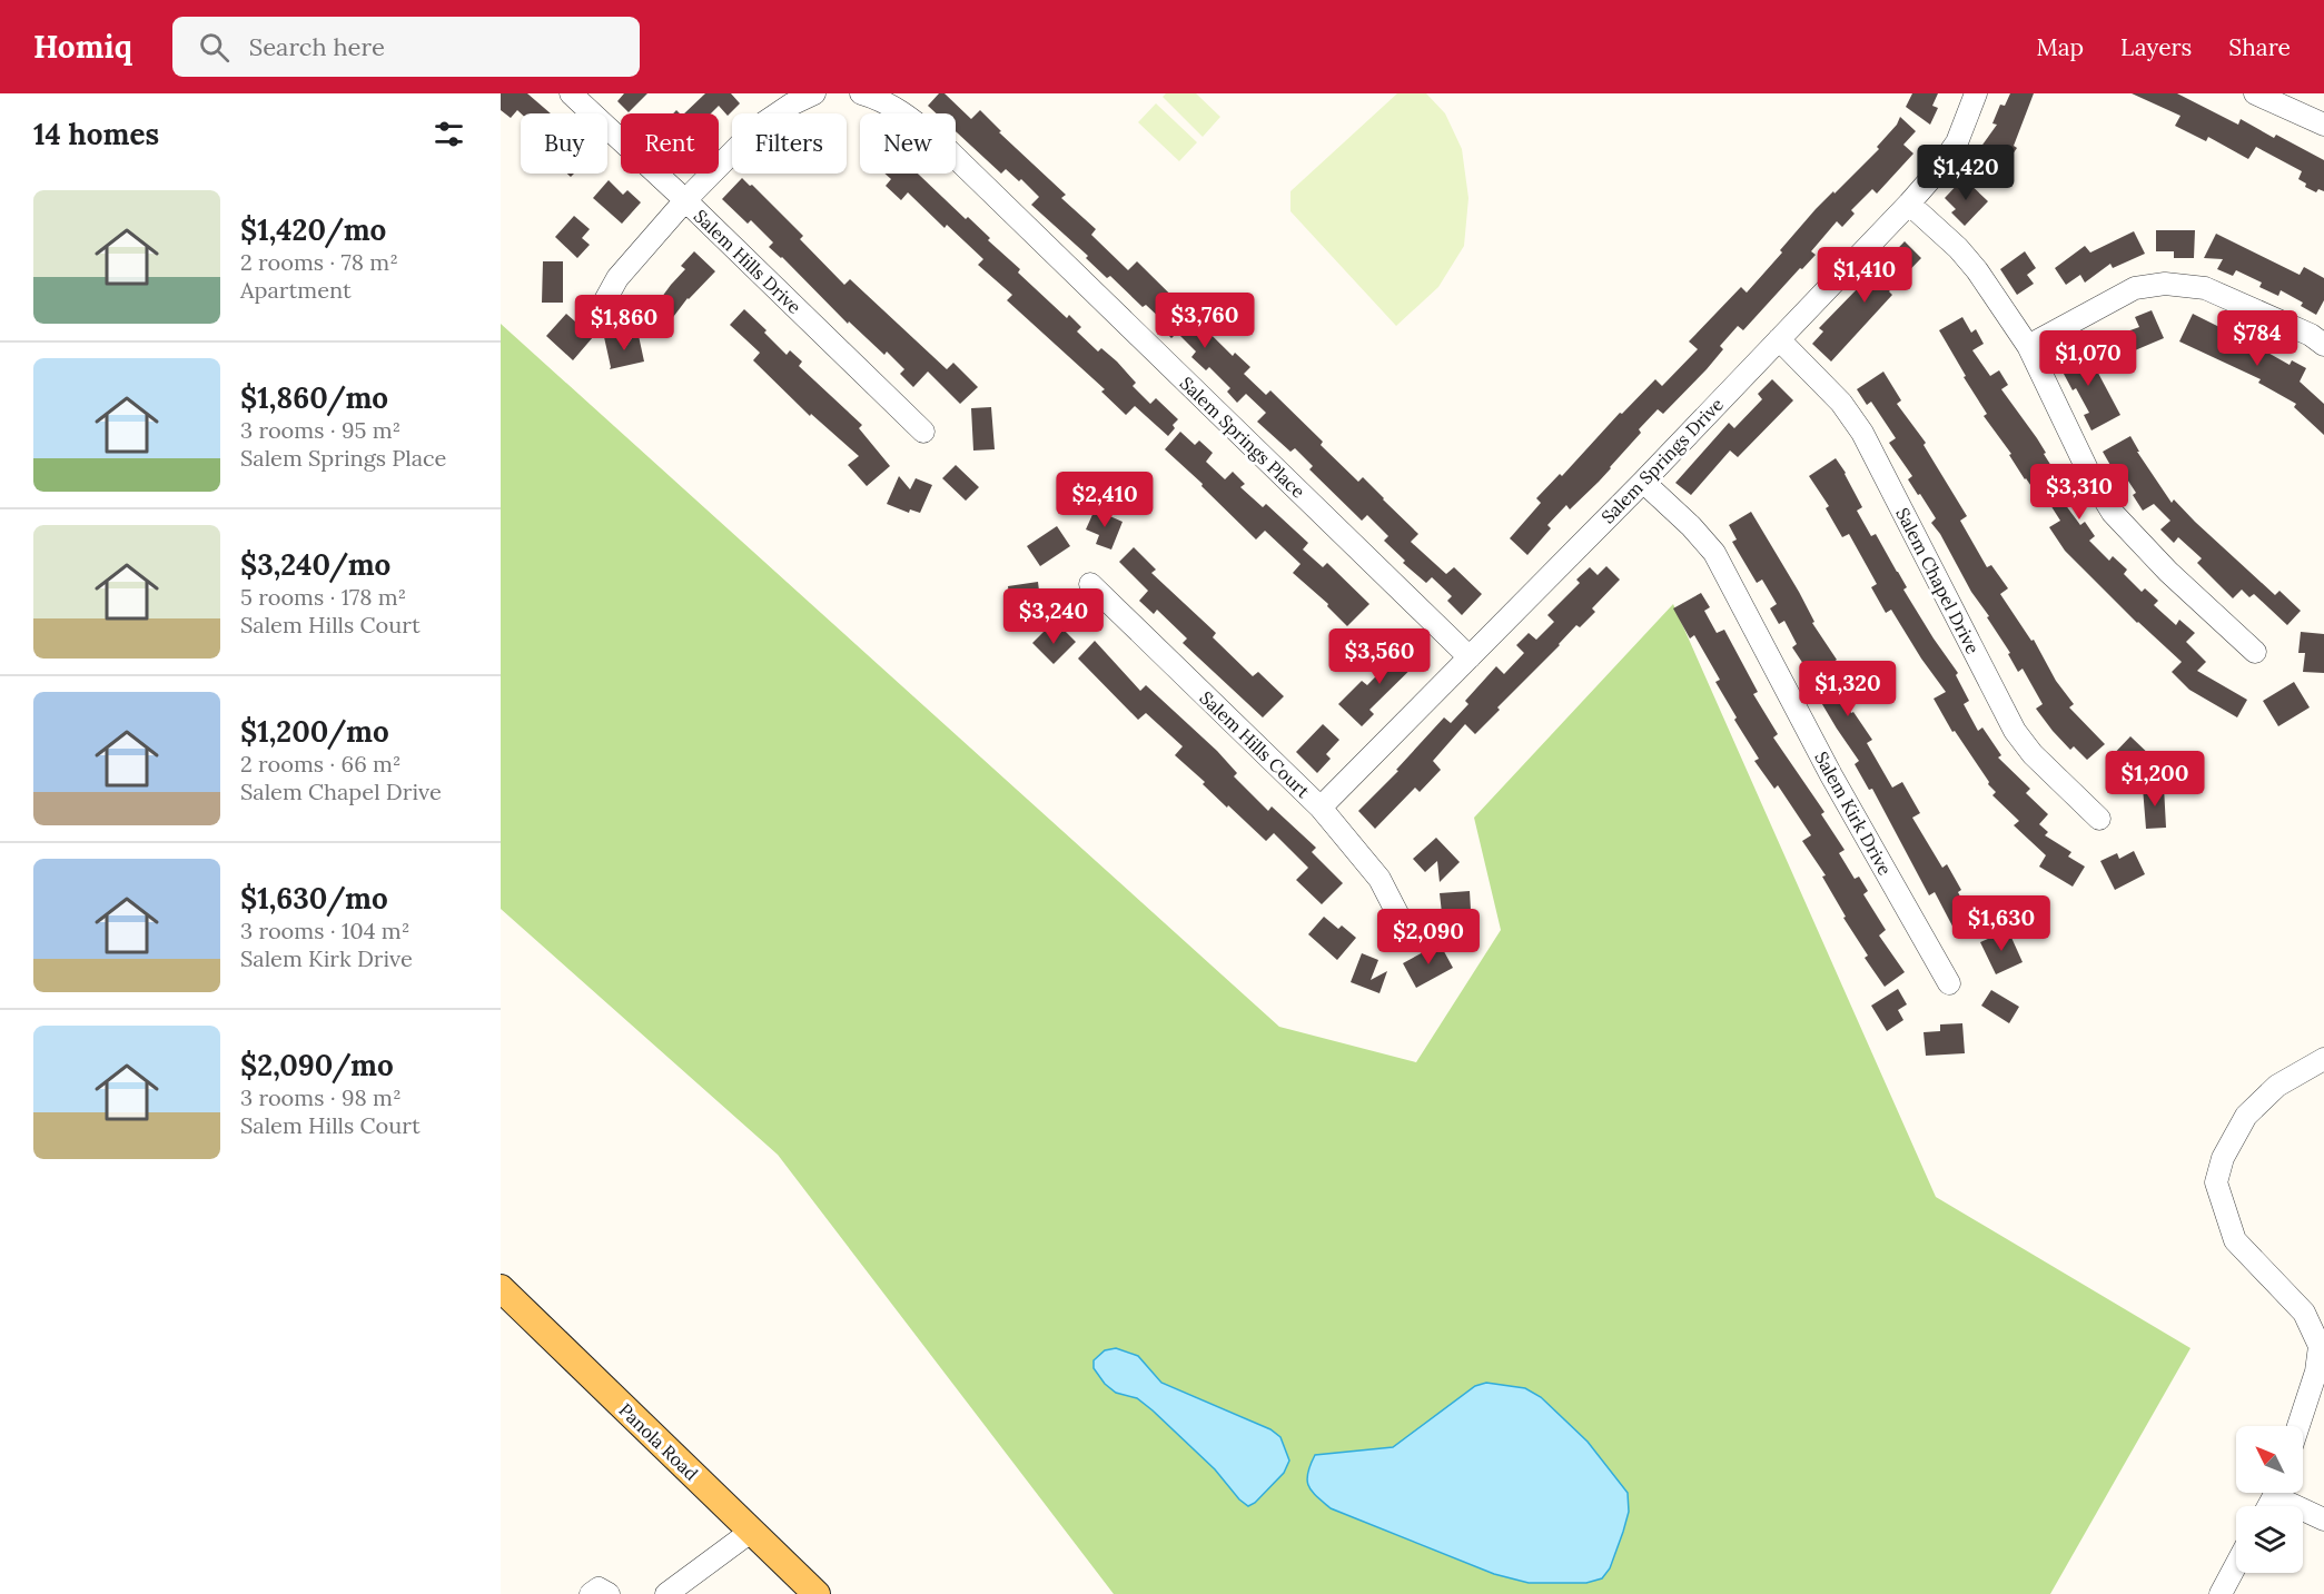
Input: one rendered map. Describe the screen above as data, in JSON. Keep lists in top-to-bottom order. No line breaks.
{"streets":{"main road":["Panola Road"],"street":["Salem Hills Drive","Salem Springs Place","Salem Springs Drive","Salem Chapel Drive","Salem Hills Court","Salem Kirk Drive"]},"crossings":[["Salem Springs Place","Salem Springs Drive"],["Salem Springs Drive","Salem Chapel Drive"],["Salem Springs Drive","Salem Hills Court"],["Salem Springs Drive","Salem Kirk Drive"]],"north":"top left","page":{"header":"Homiq","search":"Search here","nav":["Map","Layers","Share"],"heading":"14 homes","chip":["Buy","Rent","Filters","New"],"price":["$1,420","$1,410","$3,760","$1,860","$784","$1,070","$3,310","$2,410","$3,240","$3,560","$1,320","$1,200","$1,630","$2,090"],"list":[{"name":"$1,420/mo","note":"2 rooms · 78 m² · Apartment"},{"name":"$1,860/mo","note":"3 rooms · 95 m² · Salem Springs Place"},{"name":"$3,240/mo","note":"5 rooms · 178 m² · Salem Hills Court"},{"name":"$1,200/mo","note":"2 rooms · 66 m² · Salem Chapel Drive"},{"name":"$1,630/mo","note":"3 rooms · 104 m² · Salem Kirk Drive"},{"name":"$2,090/mo","note":"3 rooms · 98 m² · Salem Hills Court"}]}}
